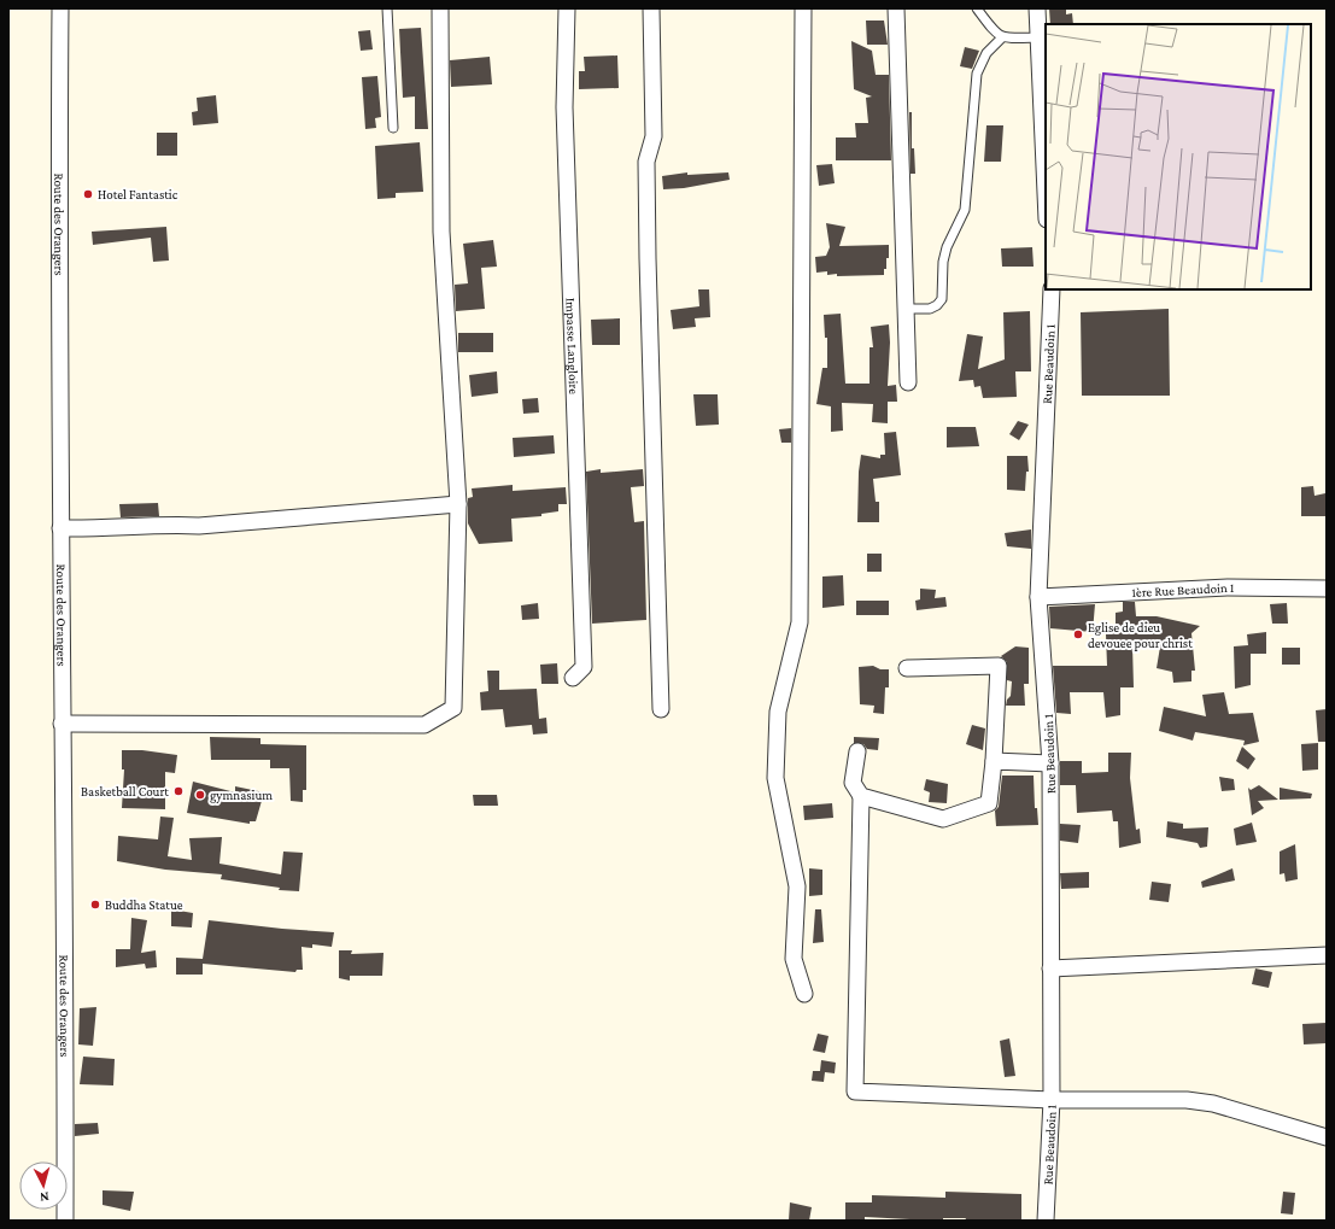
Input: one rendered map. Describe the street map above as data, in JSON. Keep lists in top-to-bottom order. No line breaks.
{"streets":{"street":["Route des Orangers","Impasse Langloire","Rue Beaudoin 1","1ère Rue Beaudoin 1"]},"crossings":[["Rue Beaudoin 1","1ère Rue Beaudoin 1"]],"places":["Hotel Fantastic","Eglise de dieu devouee pour christ","Basketball Court","gymnasium","Buddha Statue"],"north":"bottom"}
